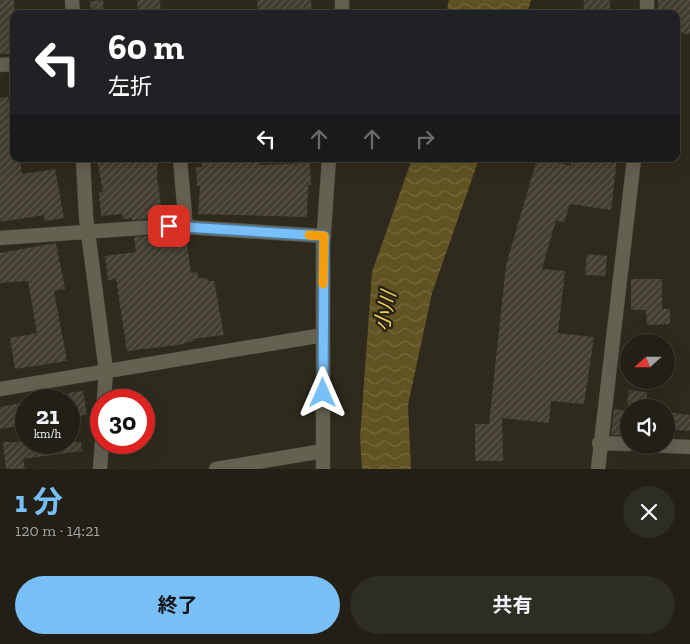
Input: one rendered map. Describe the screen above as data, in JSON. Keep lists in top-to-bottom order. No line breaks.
{"water":["小川"],"north":"left","page":{"turn":["60 m","左折"],"speed":"21 km/h","limit":"30","heading":["1 分","120 m · 14:21"],"buttons":["終了","共有"]}}
